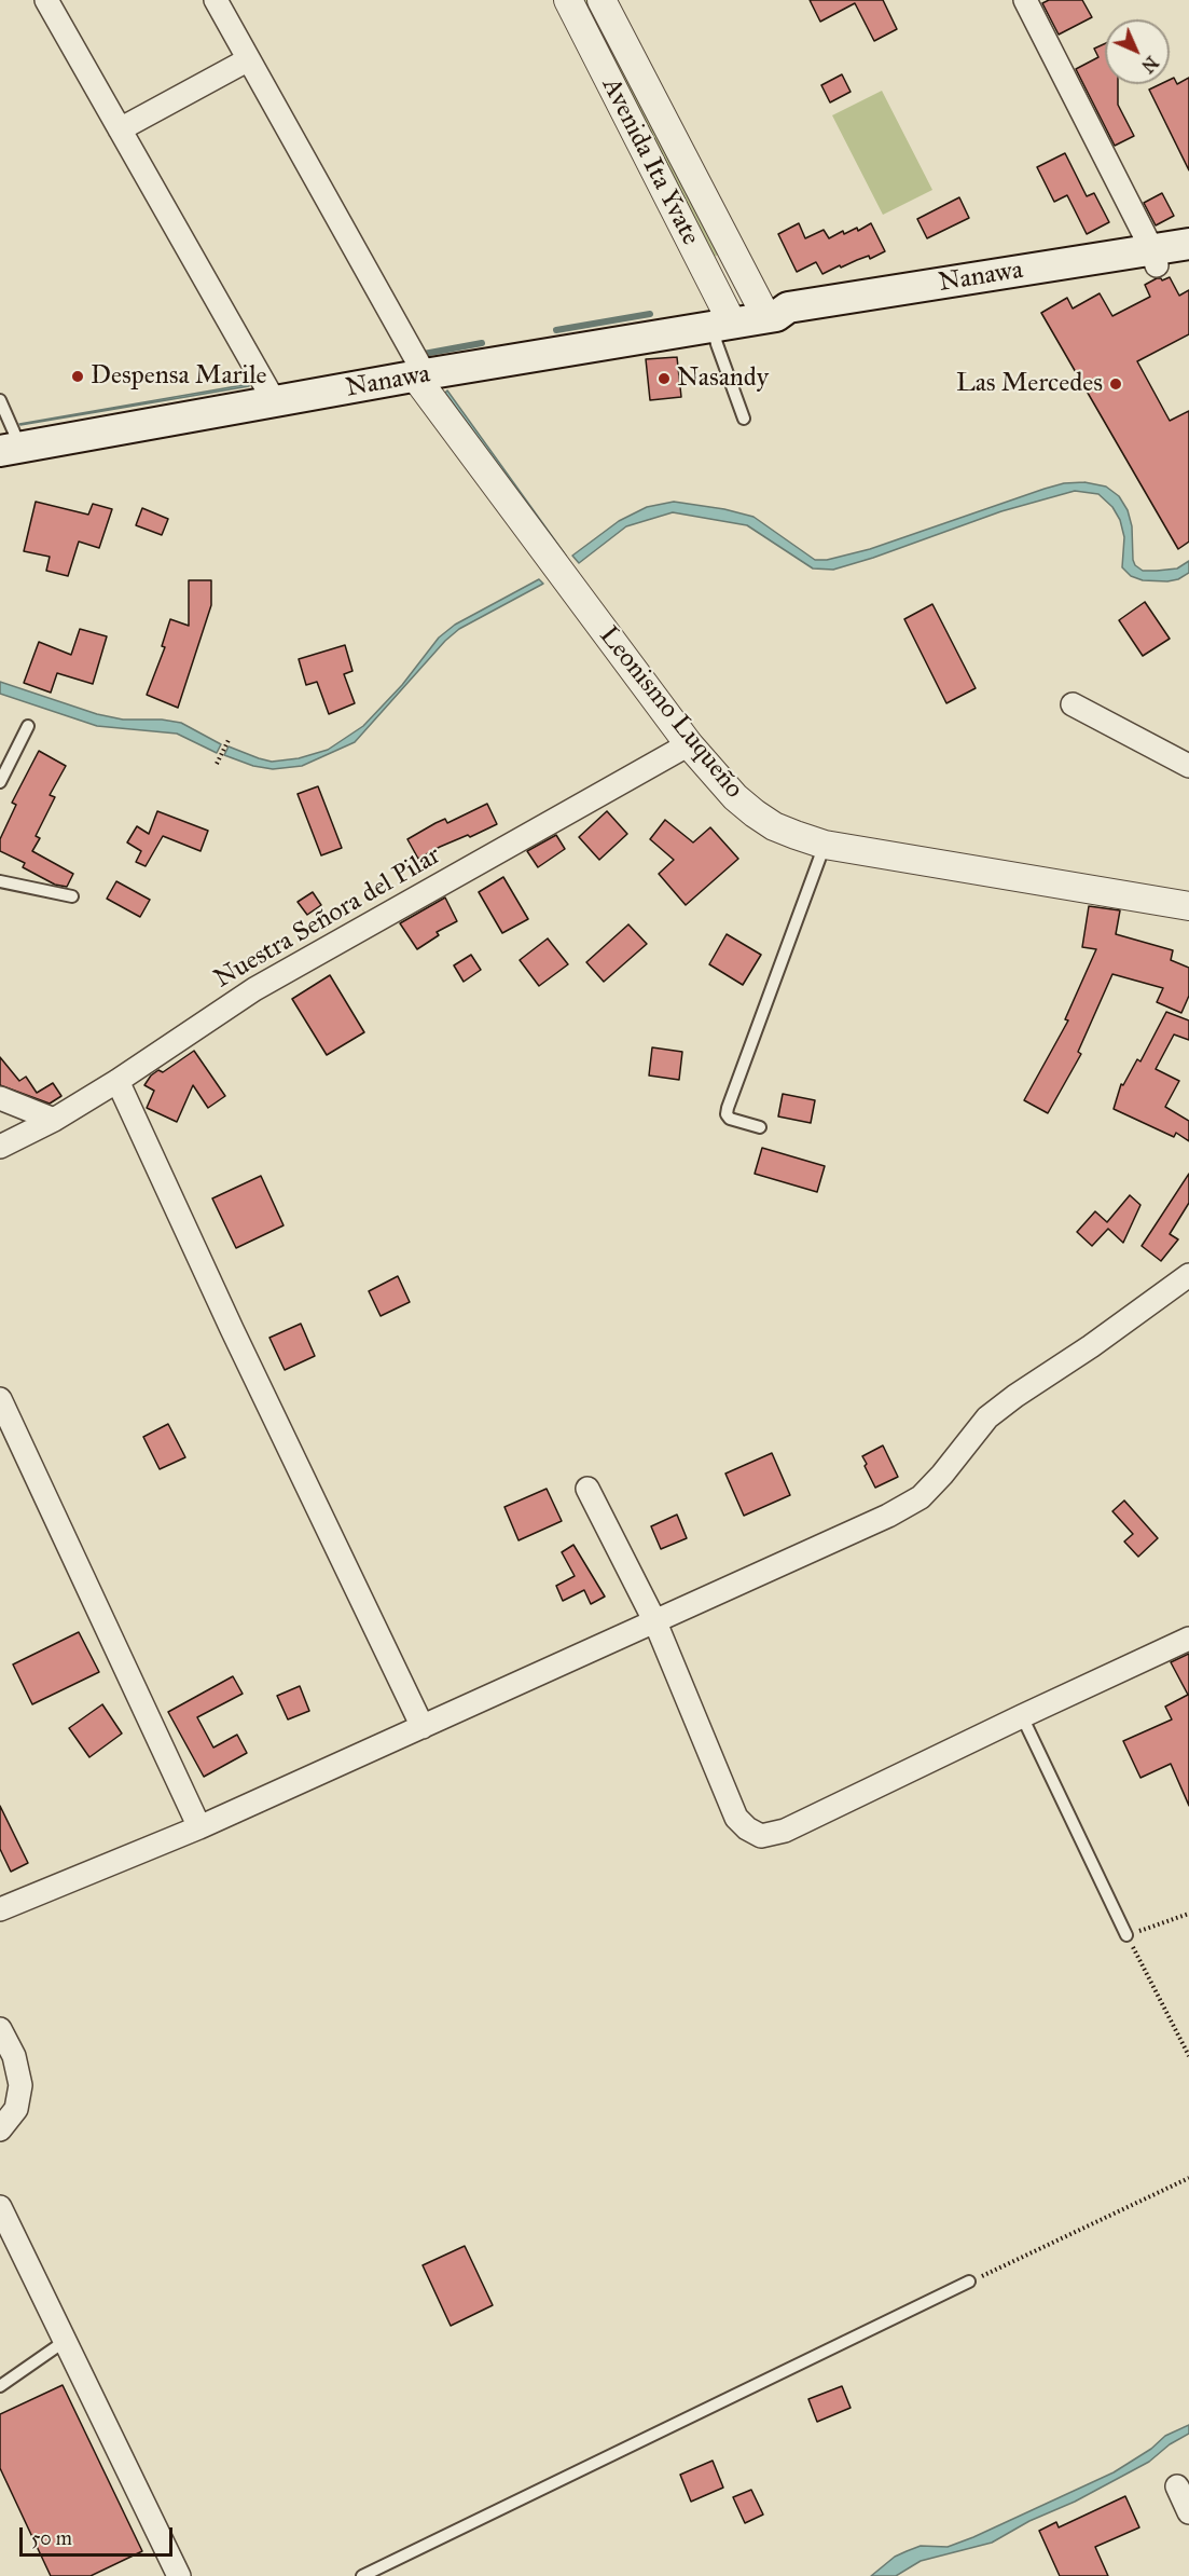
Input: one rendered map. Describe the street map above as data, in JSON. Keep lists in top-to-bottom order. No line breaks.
{"streets":{"main road":["Nanawa"],"street":["Avenida Ita Yvate","Leonismo Luqueño","Nuestra Señora del Pilar"]},"crossings":[["Avenida Ita Yvate","Nanawa"],["Nanawa","Leonismo Luqueño"],["Leonismo Luqueño","Nuestra Señora del Pilar"]],"places":["Despensa Marile","Nasandy","Las Mercedes"],"scale_bar":"50 m","north":"bottom right"}
